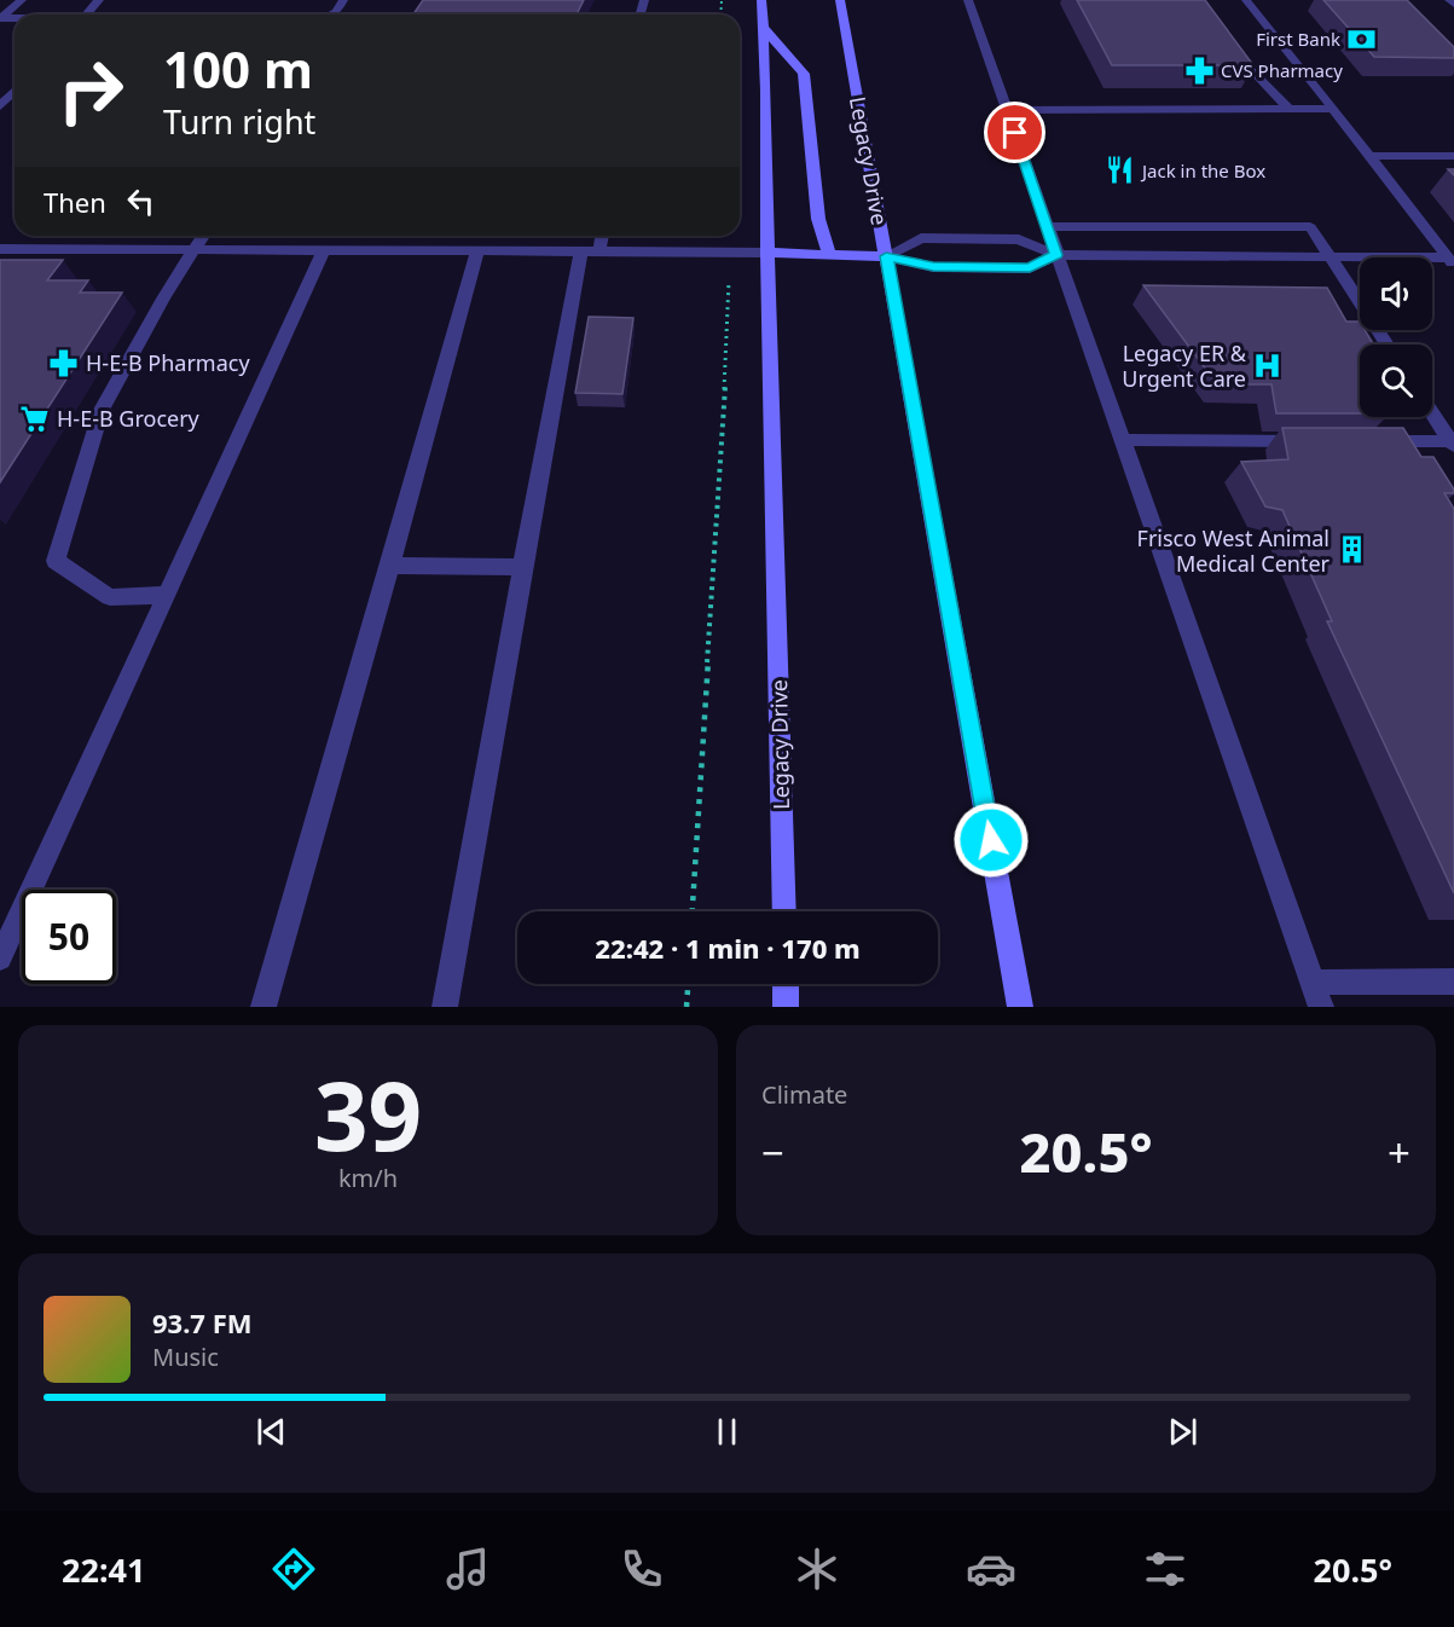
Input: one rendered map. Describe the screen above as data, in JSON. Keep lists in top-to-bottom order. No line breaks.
{"streets":{"main road":["Legacy Drive"]},"places":{"bank":["First Bank"],"pharmacy":["CVS Pharmacy","H-E-B Pharmacy"],"restaurant":["Jack in the Box"],"hospital":["Legacy ER & Urgent Care"],"supermarket":["H-E-B Grocery"],"building":["Frisco West Animal Medical Center"]},"page":{"turn":["100 m","Turn right"],"then":"Then","limit":"50","trip":"22:42 · 1 min · 170 m","tile":[["39","km/h"],"Climate"],"heat":["−","20.5°","+"],"song":["93.7 FM","Music"],"tabs":["22:41","20.5°"]}}
